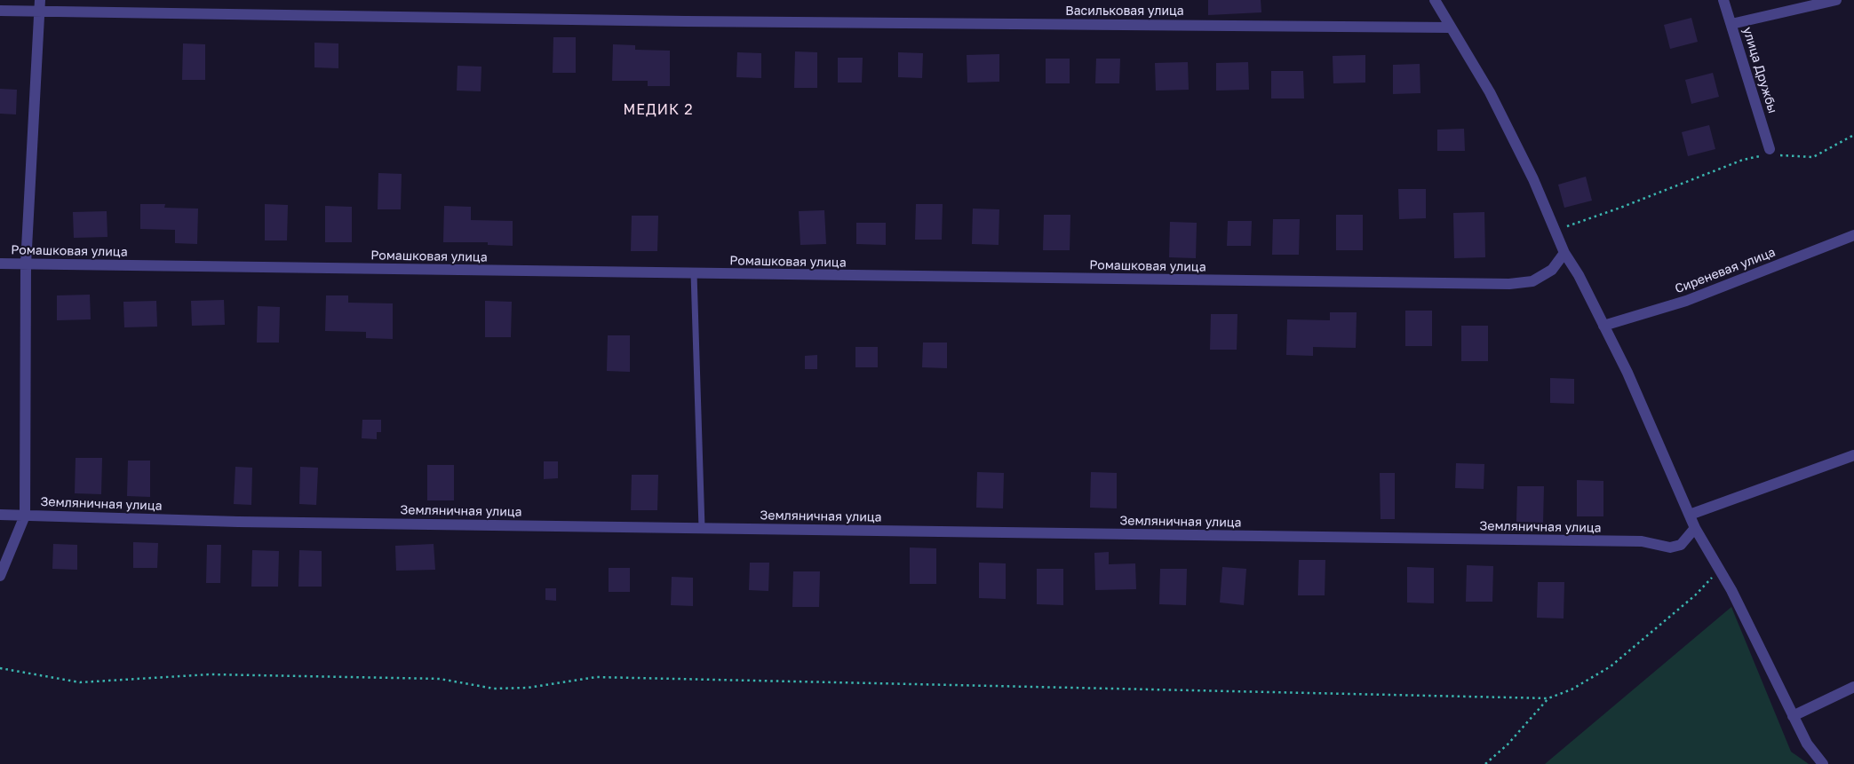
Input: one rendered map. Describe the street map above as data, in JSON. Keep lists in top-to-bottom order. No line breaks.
{"streets":{"street":["Васильковая улица","улица Дружбы","Ромашковая улица","Сиреневая улица","Земляничная улица"]},"districts":["МЕДИК 2"]}
